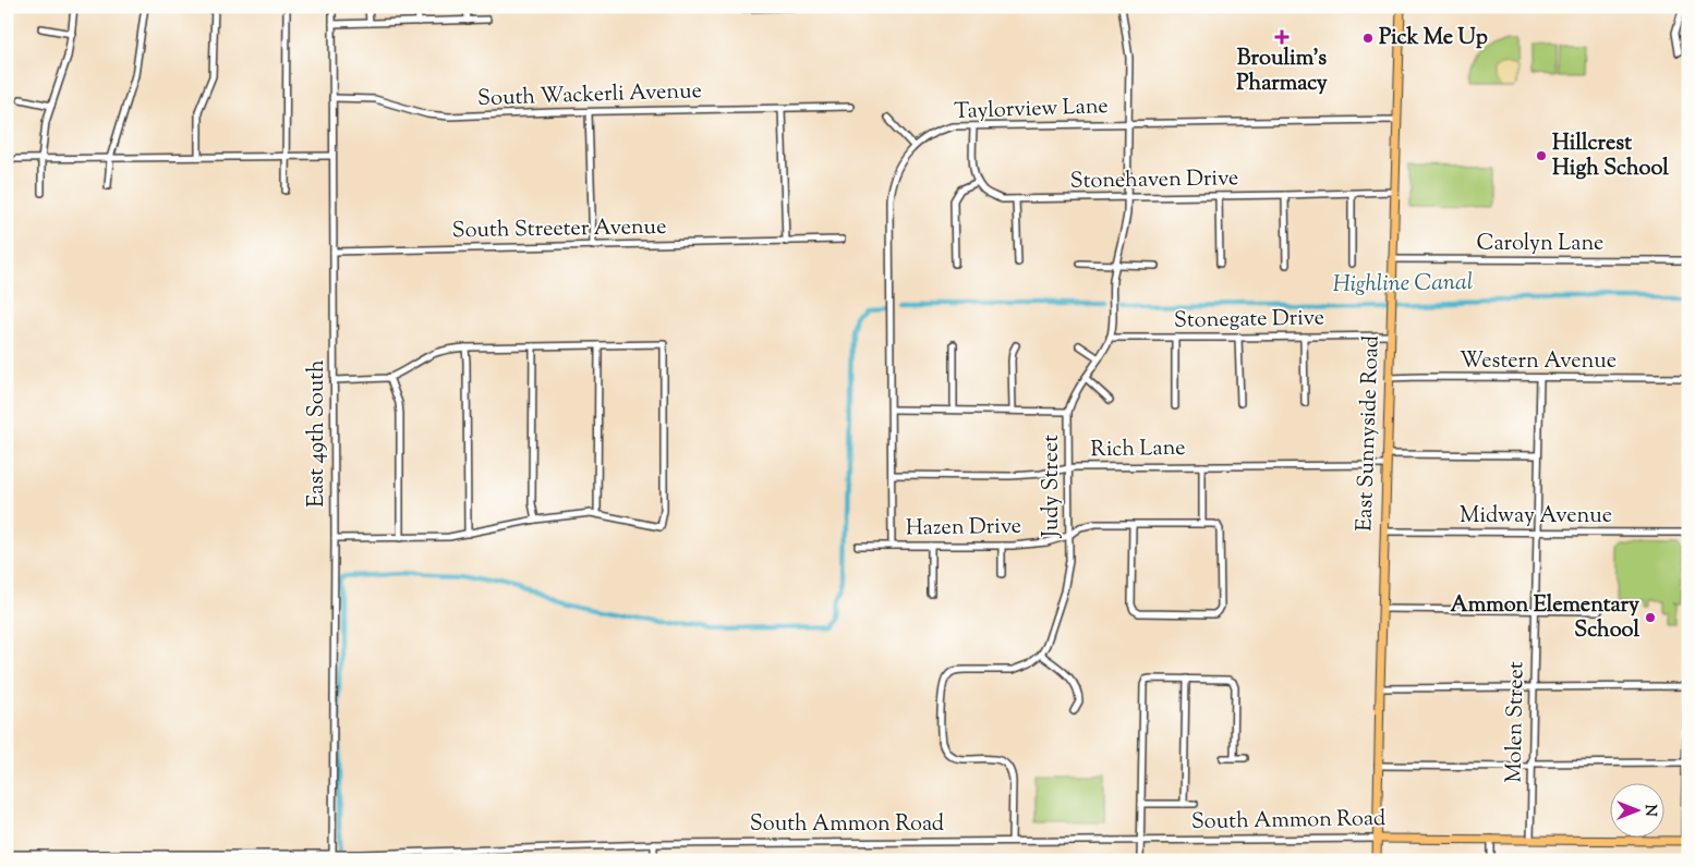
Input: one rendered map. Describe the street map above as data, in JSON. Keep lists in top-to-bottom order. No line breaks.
{"streets":{"main road":["East Sunnyside Road","South Ammon Road"],"street":["South Wackerli Avenue","Taylorview Lane","Stonehaven Drive","South Streeter Avenue","Carolyn Lane","Stonegate Drive","Western Avenue","East 49th South","Rich Lane","Judy Street","Midway Avenue","Hazen Drive","Molen Street"]},"crossings":[["South Wackerli Avenue","East 49th South"],["Taylorview Lane","East Sunnyside Road"],["Taylorview Lane","Rich Lane"],["Taylorview Lane","Judy Street"],["Taylorview Lane","Hazen Drive"],["Stonehaven Drive","East Sunnyside Road"],["Stonehaven Drive","Judy Street"],["South Streeter Avenue","East 49th South"],["Carolyn Lane","East Sunnyside Road"],["Stonegate Drive","East Sunnyside Road"],["Stonegate Drive","Judy Street"],["Western Avenue","East Sunnyside Road"],["Western Avenue","Molen Street"],["East 49th South","South Ammon Road"],["East Sunnyside Road","Rich Lane"],["East Sunnyside Road","Midway Avenue"],["East Sunnyside Road","South Ammon Road"],["Rich Lane","Judy Street"],["Judy Street","Hazen Drive"],["Midway Avenue","Molen Street"],["Molen Street","South Ammon Road"]],"water":["Highline Canal"],"places":{"health":["Broulim's Pharmacy"],"other":["Pick Me Up","Hillcrest High School","Ammon Elementary School"]},"north":"right"}
